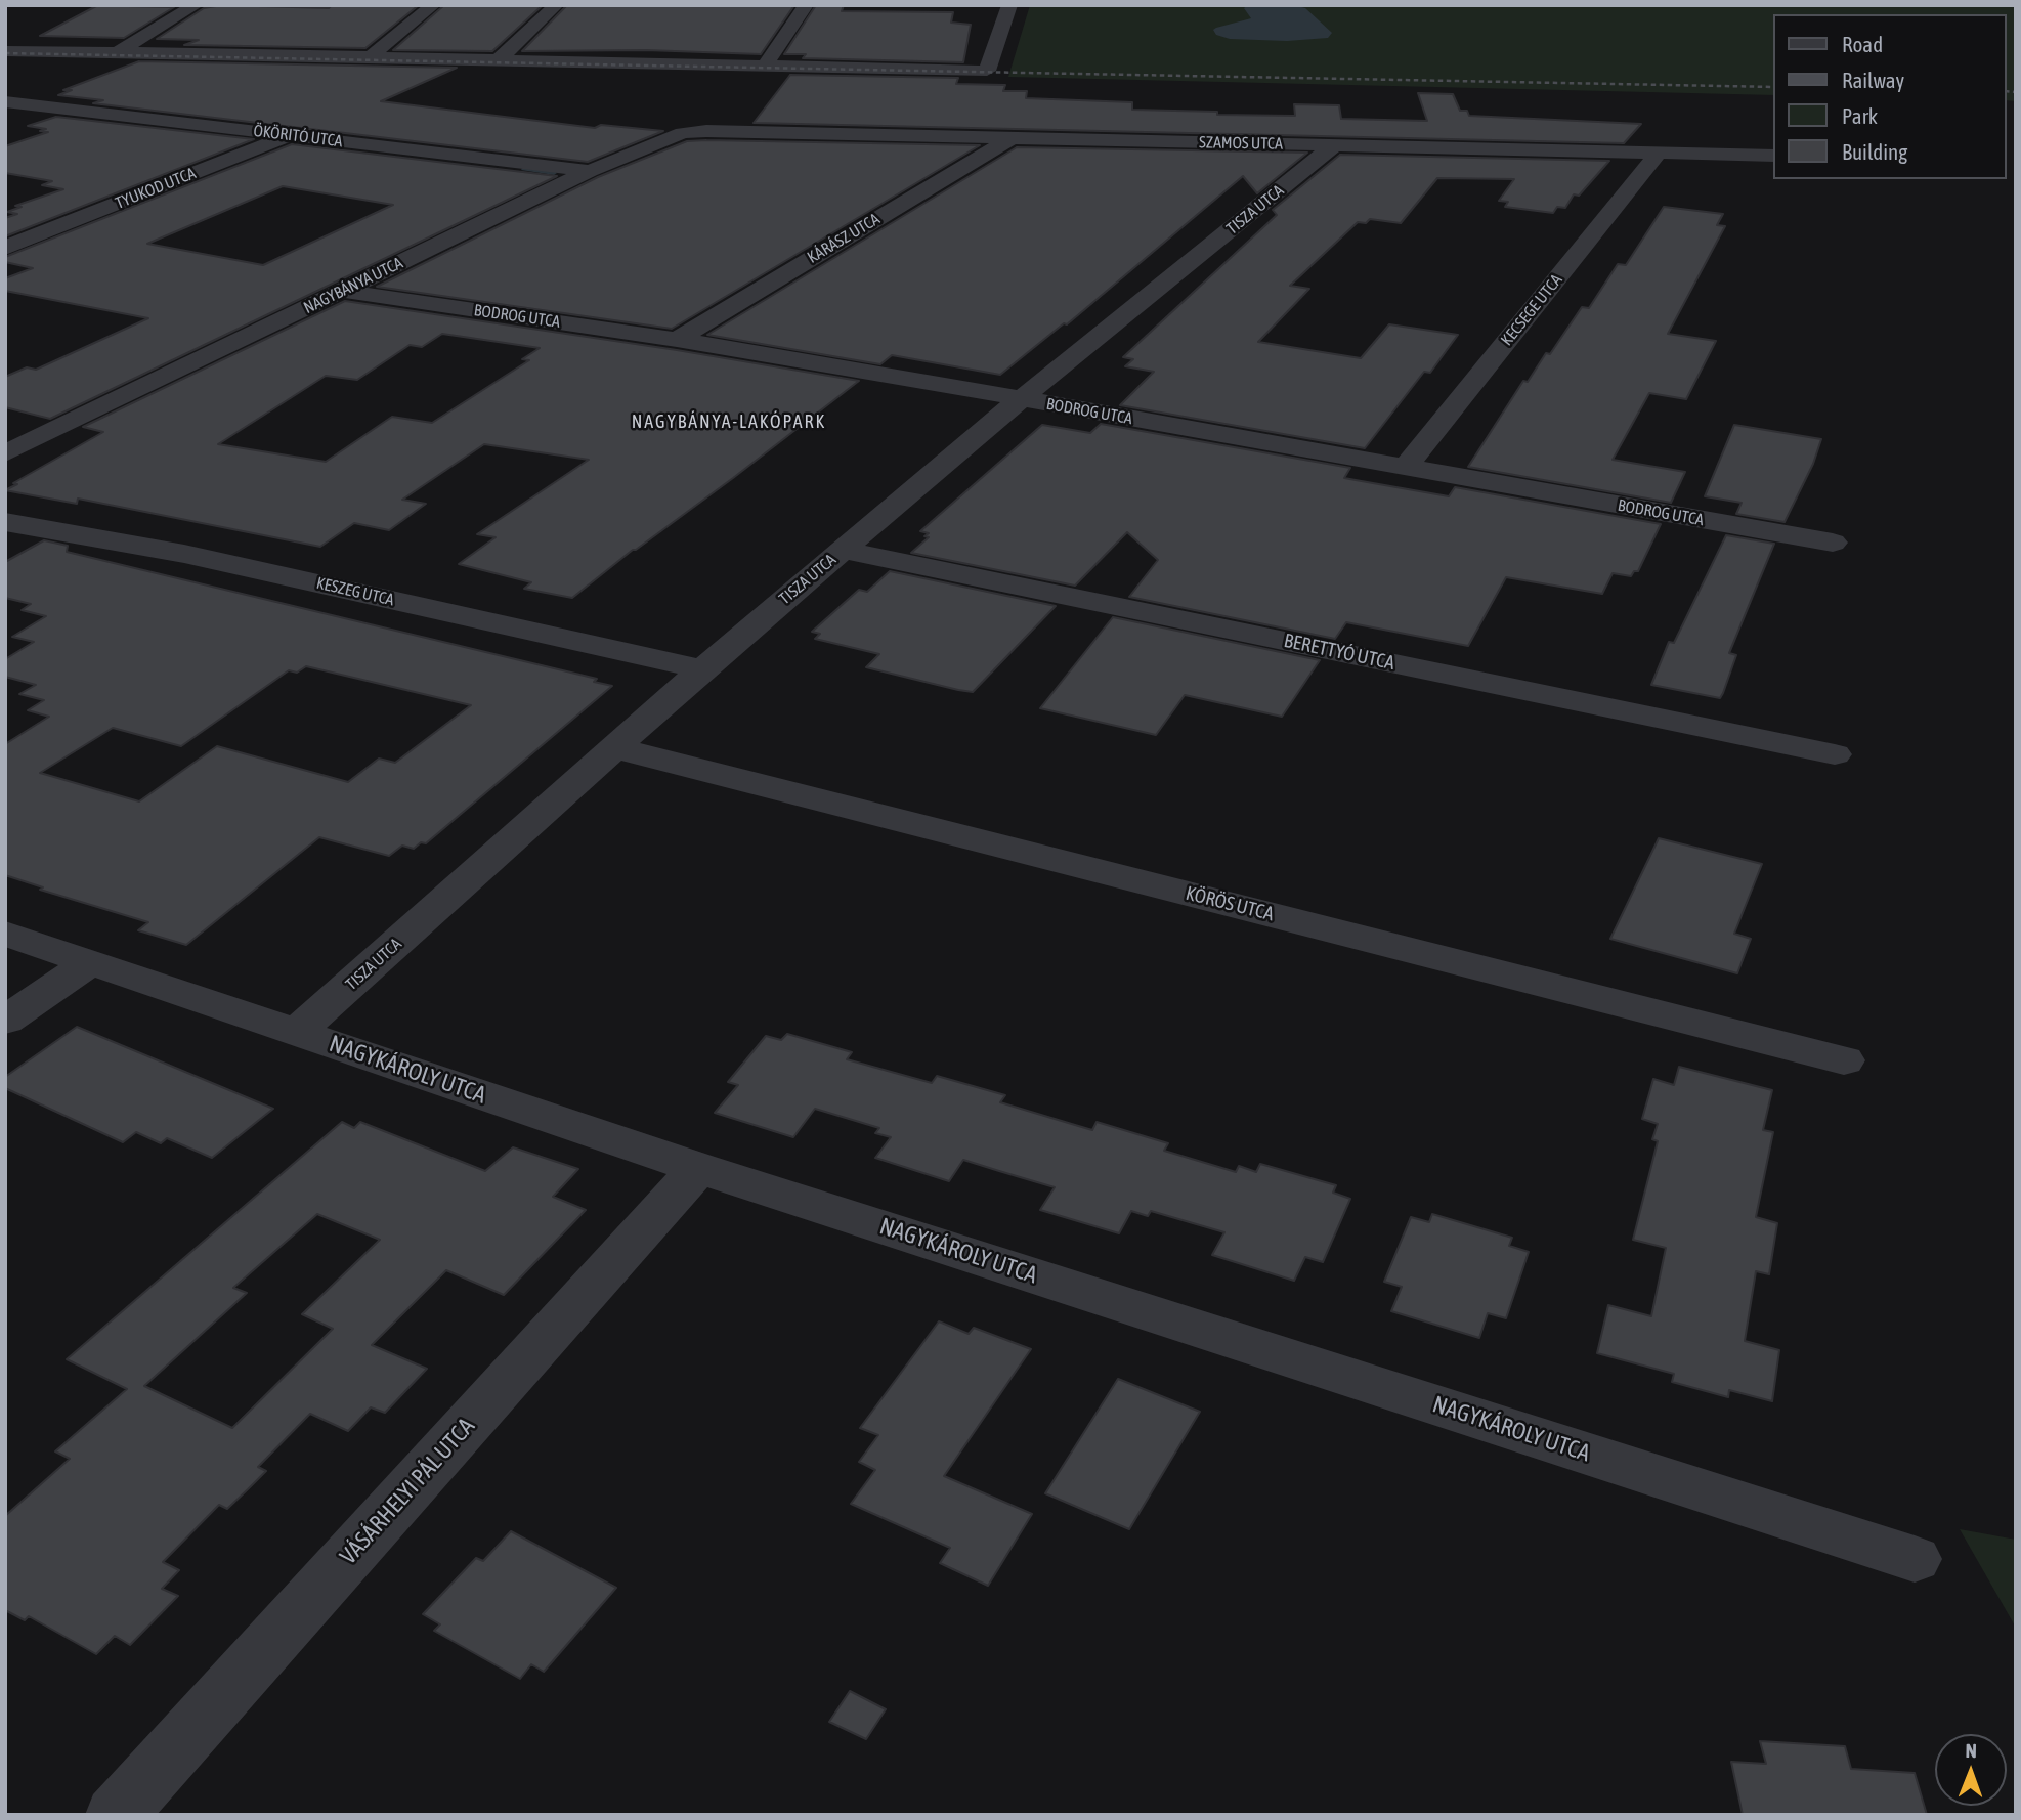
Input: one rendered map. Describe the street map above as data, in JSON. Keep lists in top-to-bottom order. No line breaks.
{"streets":{"street":["ÖKÖRITÓ UTCA","SZAMOS UTCA","TYUKOD UTCA","TISZA UTCA","KÁRÁSZ UTCA","NAGYBÁNYA UTCA","KECSEGE UTCA","BODROG UTCA","KESZEG UTCA","BERETTYÓ UTCA","KÖRÖS UTCA","NAGYKÁROLY UTCA","VÁSÁRHELYI PÁL UTCA"]},"crossings":[["ÖKÖRITÓ UTCA","TYUKOD UTCA"],["ÖKÖRITÓ UTCA","NAGYBÁNYA UTCA"],["SZAMOS UTCA","TISZA UTCA"],["SZAMOS UTCA","KÁRÁSZ UTCA"],["SZAMOS UTCA","NAGYBÁNYA UTCA"],["SZAMOS UTCA","KECSEGE UTCA"],["TISZA UTCA","BODROG UTCA"],["TISZA UTCA","KESZEG UTCA"],["TISZA UTCA","BERETTYÓ UTCA"],["TISZA UTCA","KÖRÖS UTCA"],["TISZA UTCA","NAGYKÁROLY UTCA"],["KÁRÁSZ UTCA","BODROG UTCA"],["NAGYBÁNYA UTCA","BODROG UTCA"],["KECSEGE UTCA","BODROG UTCA"],["NAGYKÁROLY UTCA","VÁSÁRHELYI PÁL UTCA"]],"districts":["NAGYBÁNYA-LAKÓPARK"],"legend":["Road","Railway","Park","Building"],"north":"top"}
